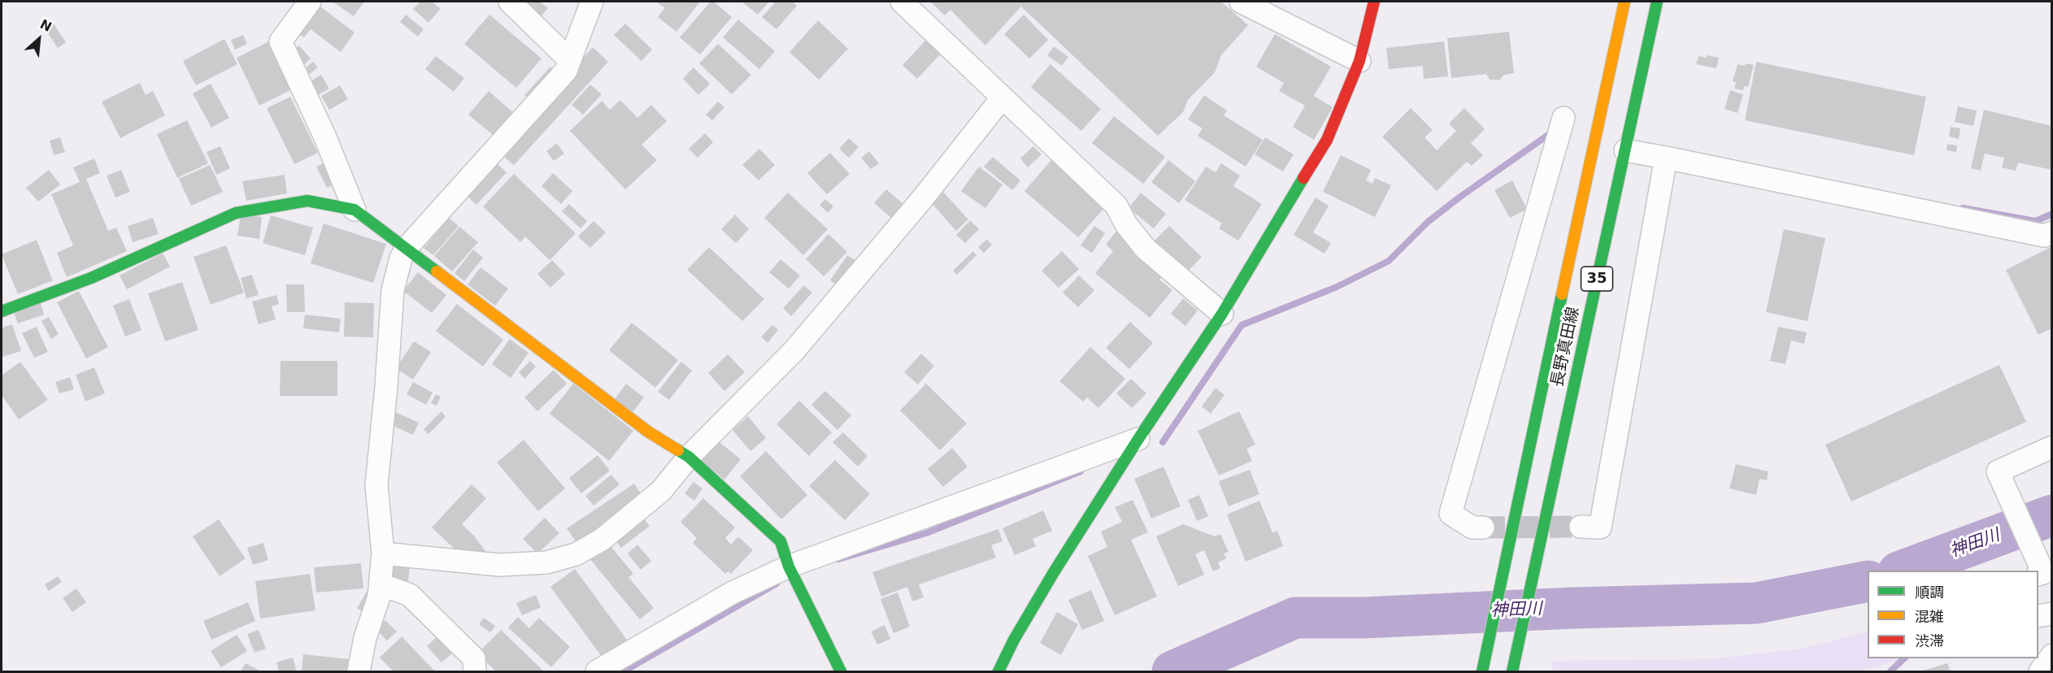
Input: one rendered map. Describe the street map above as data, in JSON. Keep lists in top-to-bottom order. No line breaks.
{"streets":{"street":["35","長野真田線"]},"water":["神田川"],"legend":["順調","混雑","渋滞"],"north":"top right"}
